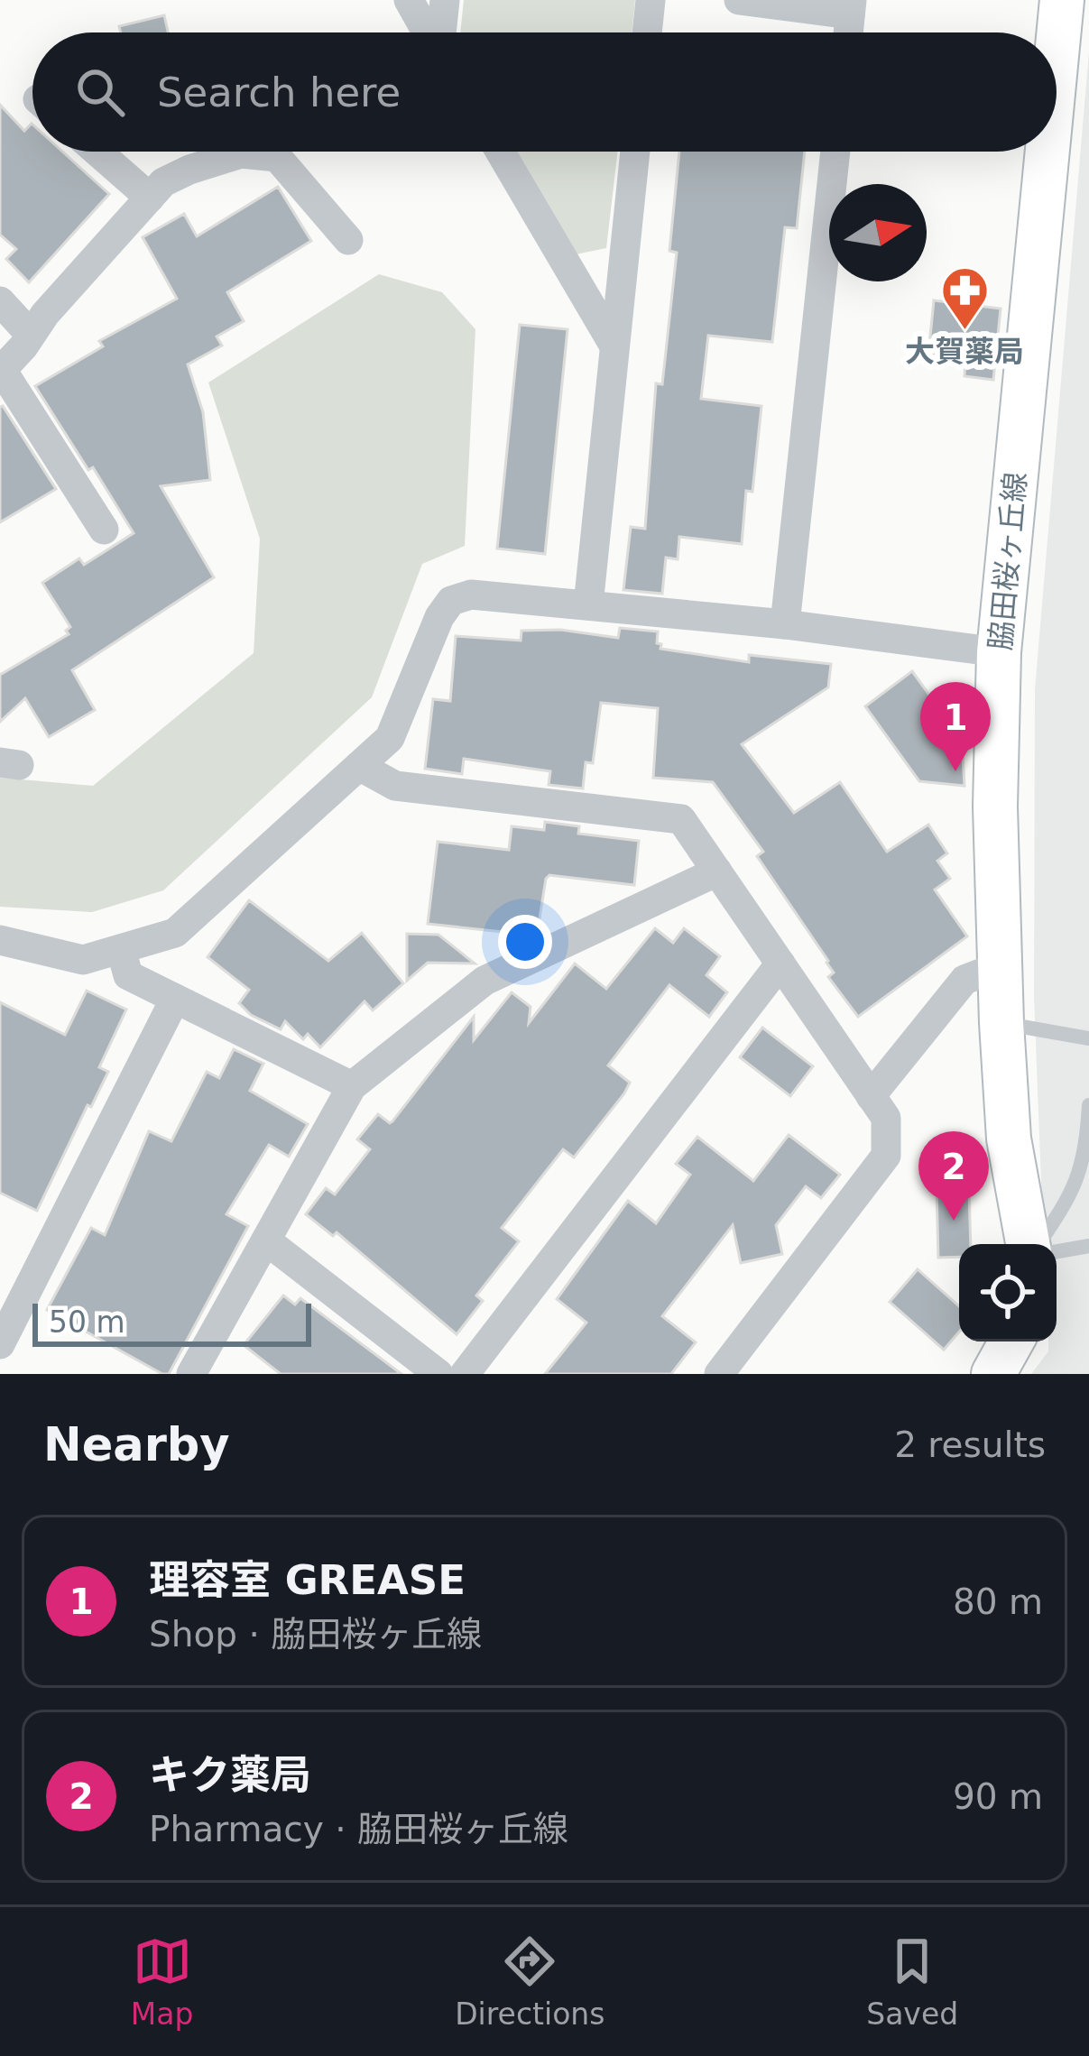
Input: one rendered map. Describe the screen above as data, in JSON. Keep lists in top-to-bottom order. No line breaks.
{"streets":{"street":["脇田桜ヶ丘線"]},"places":{"pharmacy":["大賀薬局"]},"scale_bar":"50 m","north":"right","page":{"search":"Search here","pins":["1","2"],"scale":"50 m","heading":["Nearby","2 results"],"list":[{"mark":"1","name":"理容室 GREASE","note":"Shop · 脇田桜ヶ丘線","value":"80 m"},{"mark":"2","name":"キク薬局","note":"Pharmacy · 脇田桜ヶ丘線","value":"90 m"}],"nav":["Map","Directions","Saved"]}}
